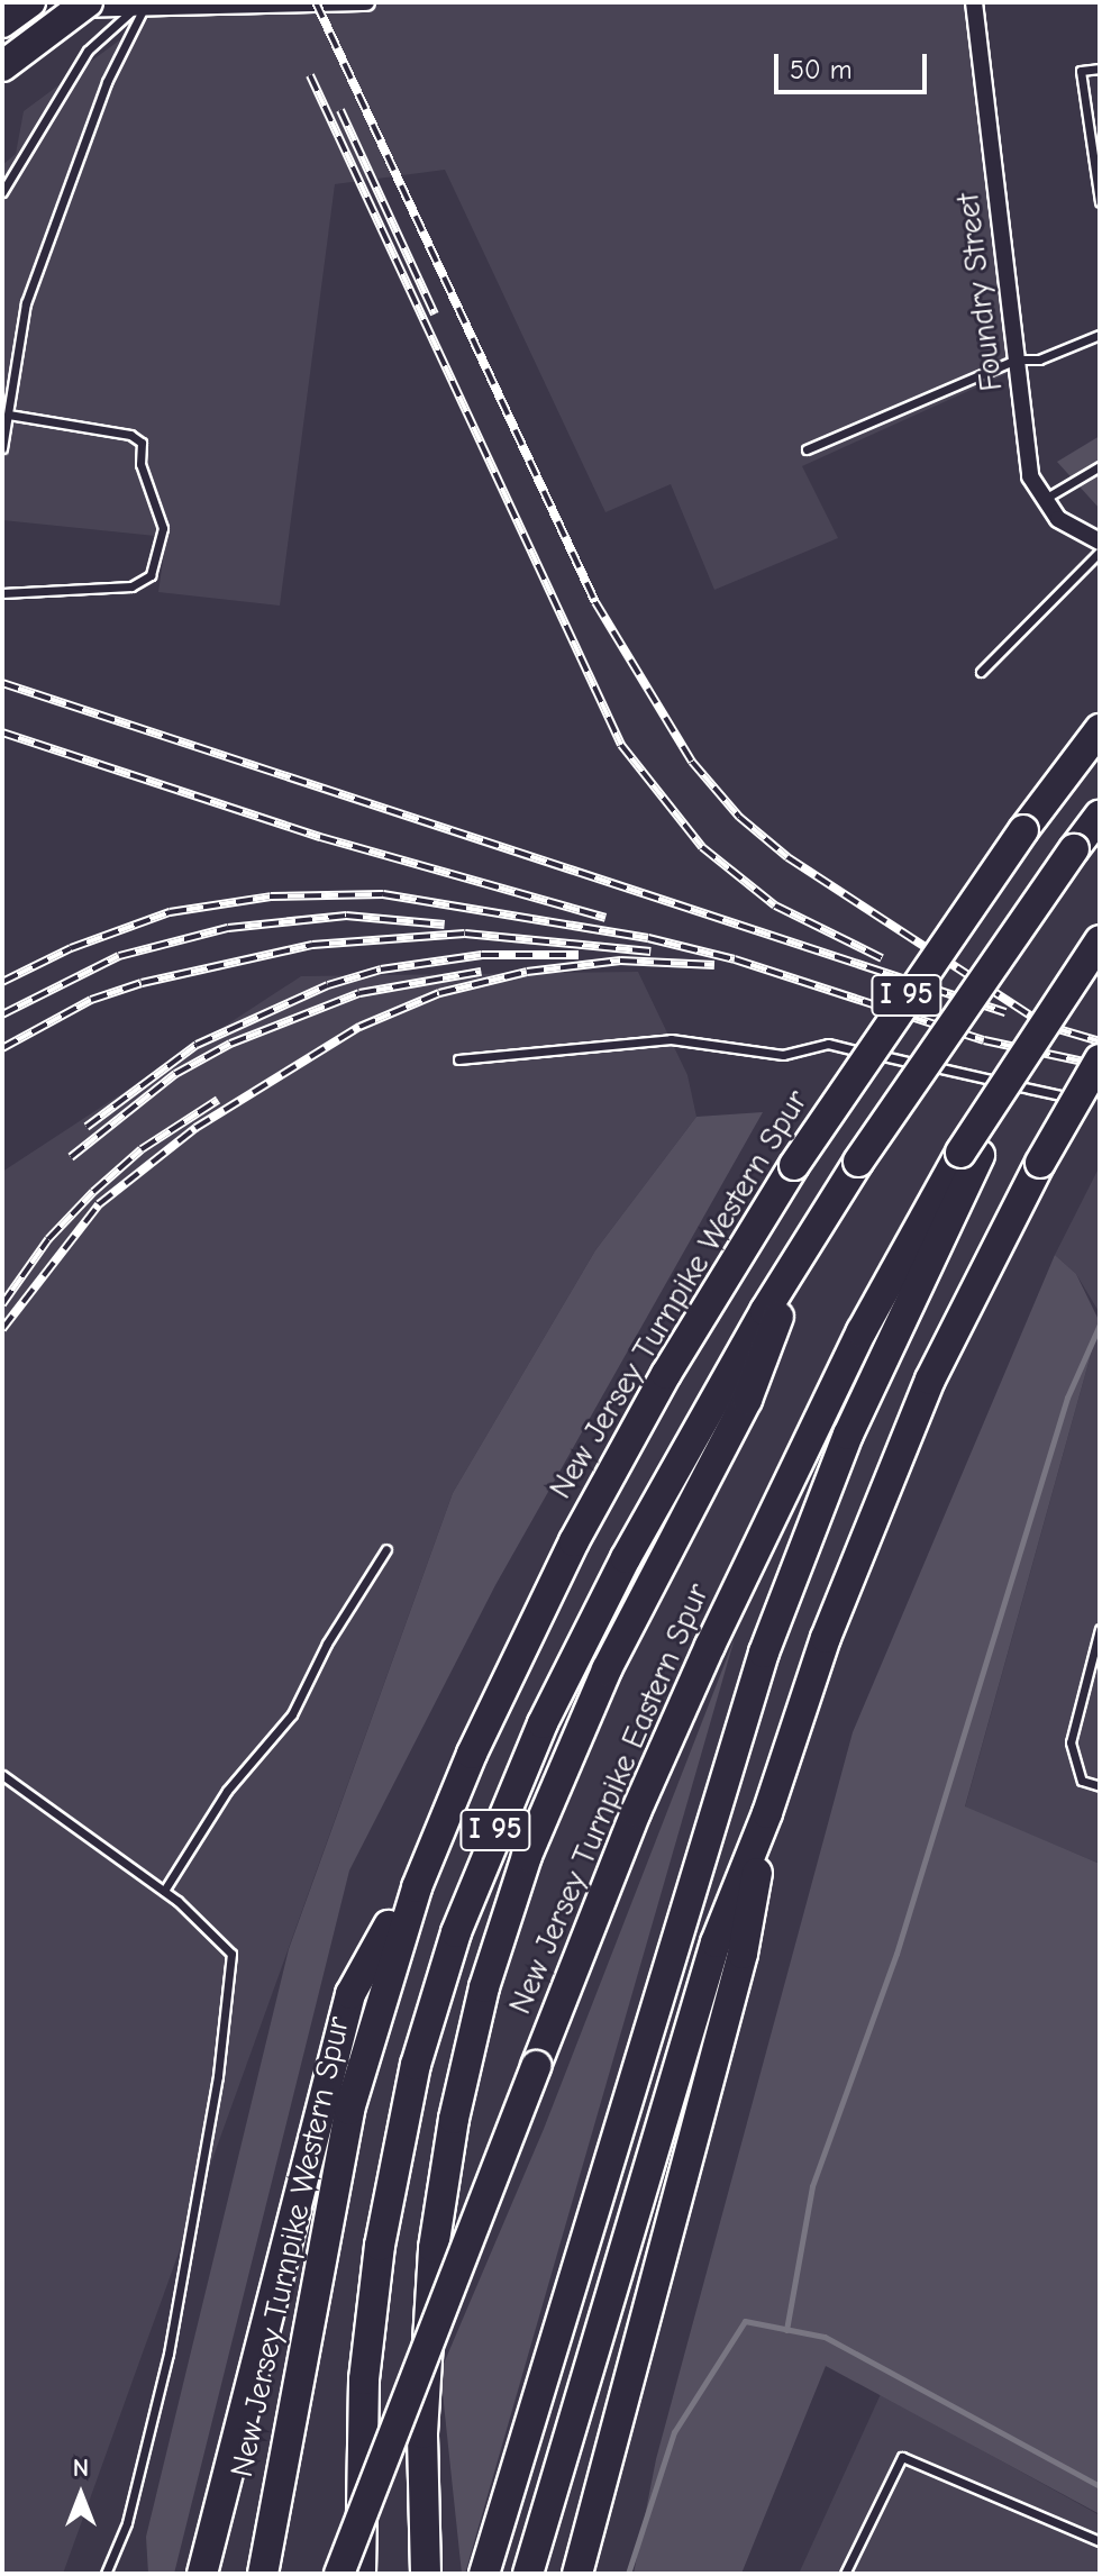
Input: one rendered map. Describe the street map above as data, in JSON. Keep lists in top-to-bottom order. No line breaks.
{"streets":{"highway":["I 95","New Jersey Turnpike Western Spur","New Jersey Turnpike Eastern Spur"],"street":["Foundry Street"]},"scale_bar":"50 m","north":"top"}
